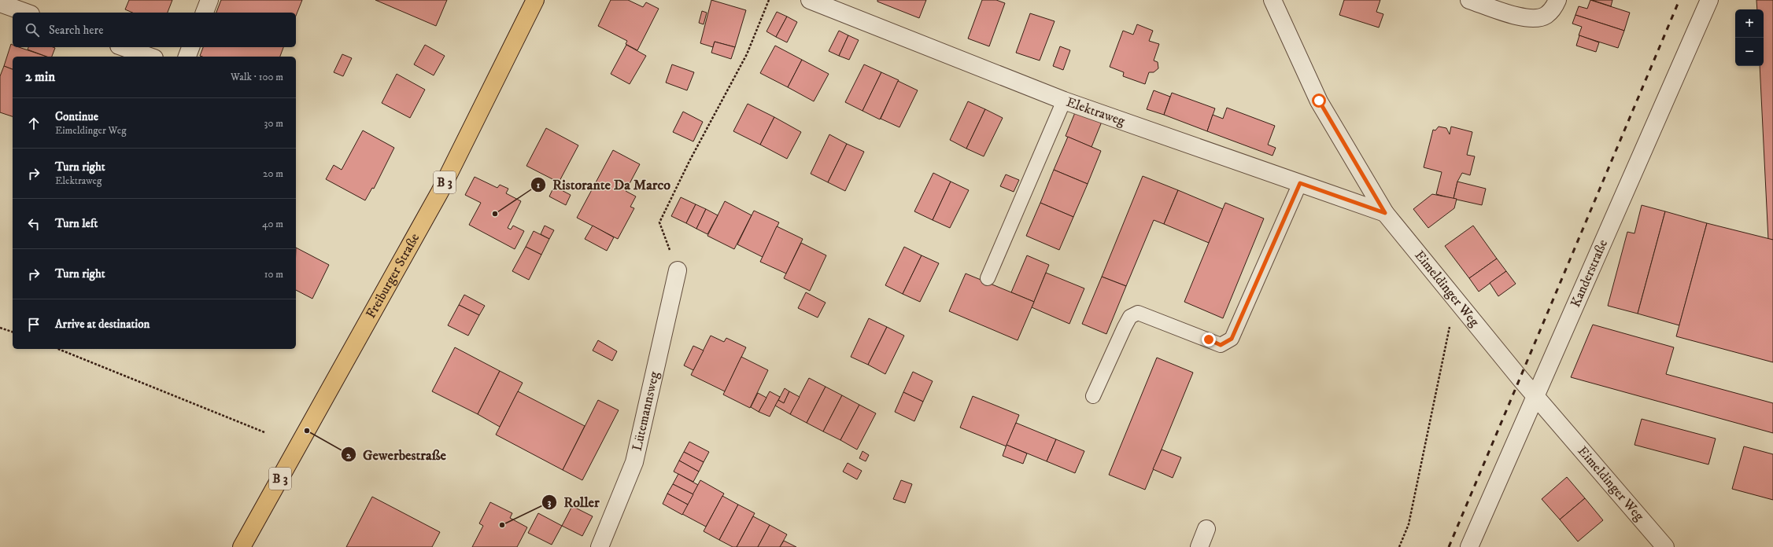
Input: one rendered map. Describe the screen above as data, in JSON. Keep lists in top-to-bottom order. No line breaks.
{"streets":{"main road":["B 3","Freiburger Straße"],"street":["Elektraweg","Kanderstraße","Eimeldinger Weg","Lütemannsweg"]},"crossings":[["Elektraweg","Eimeldinger Weg"],["Kanderstraße","Eimeldinger Weg"]],"places":["Ristorante Da Marco","Gewerbestraße","Roller"],"page":{"map_buttons":["+","−"],"search":"Search here","heading":["2 min","Walk · 100 m"],"list":[["Continue","Eimeldinger Weg","30 m"],["Turn right","Elektraweg","20 m"],["Turn left","40 m"],["Turn right","10 m"],"Arrive at destination"]}}
